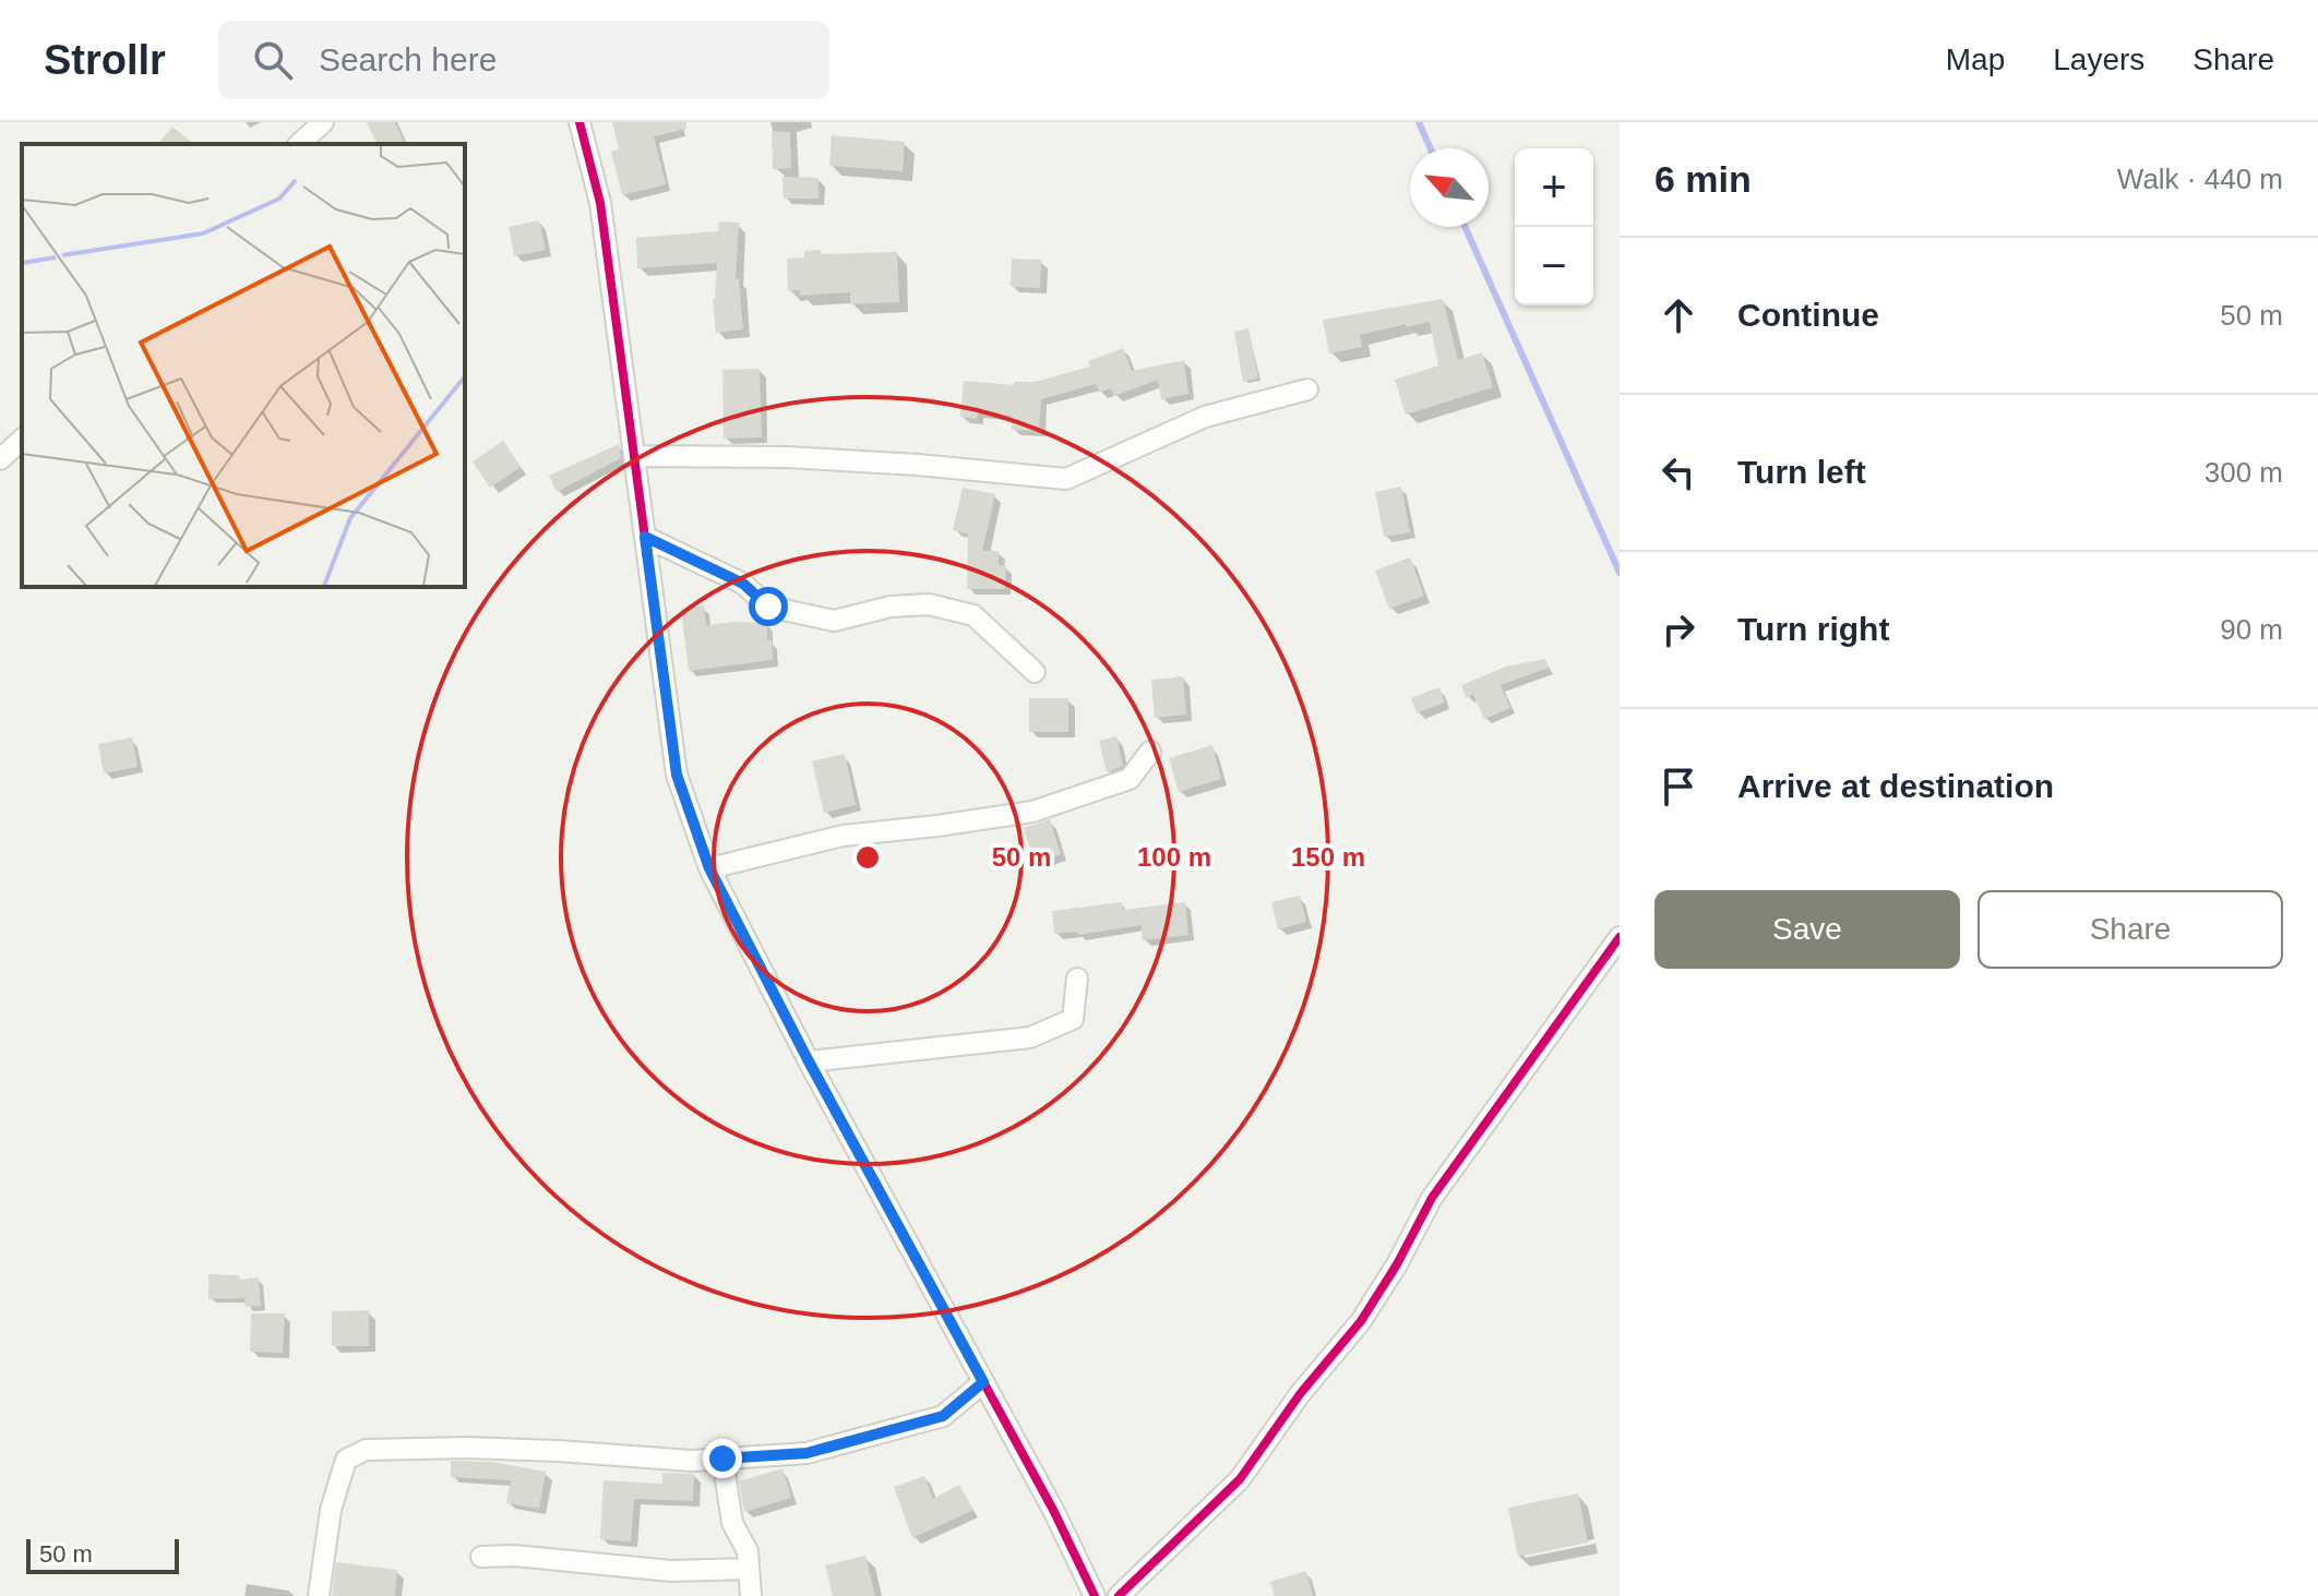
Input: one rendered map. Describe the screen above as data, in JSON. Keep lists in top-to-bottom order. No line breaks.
{"scale_bar":"50 m","north":"top left","page":{"header":"Strollr","search":"Search here","nav":["Map","Layers","Share"],"heading":["6 min","Walk · 440 m"],"map_buttons":["+","−"],"list":[["Continue","50 m"],["Turn left","300 m"],["Turn right","90 m"],"Arrive at destination"],"buttons":["Save","Share"],"scale":"50 m"},"rings":["50 m","100 m","150 m"]}
